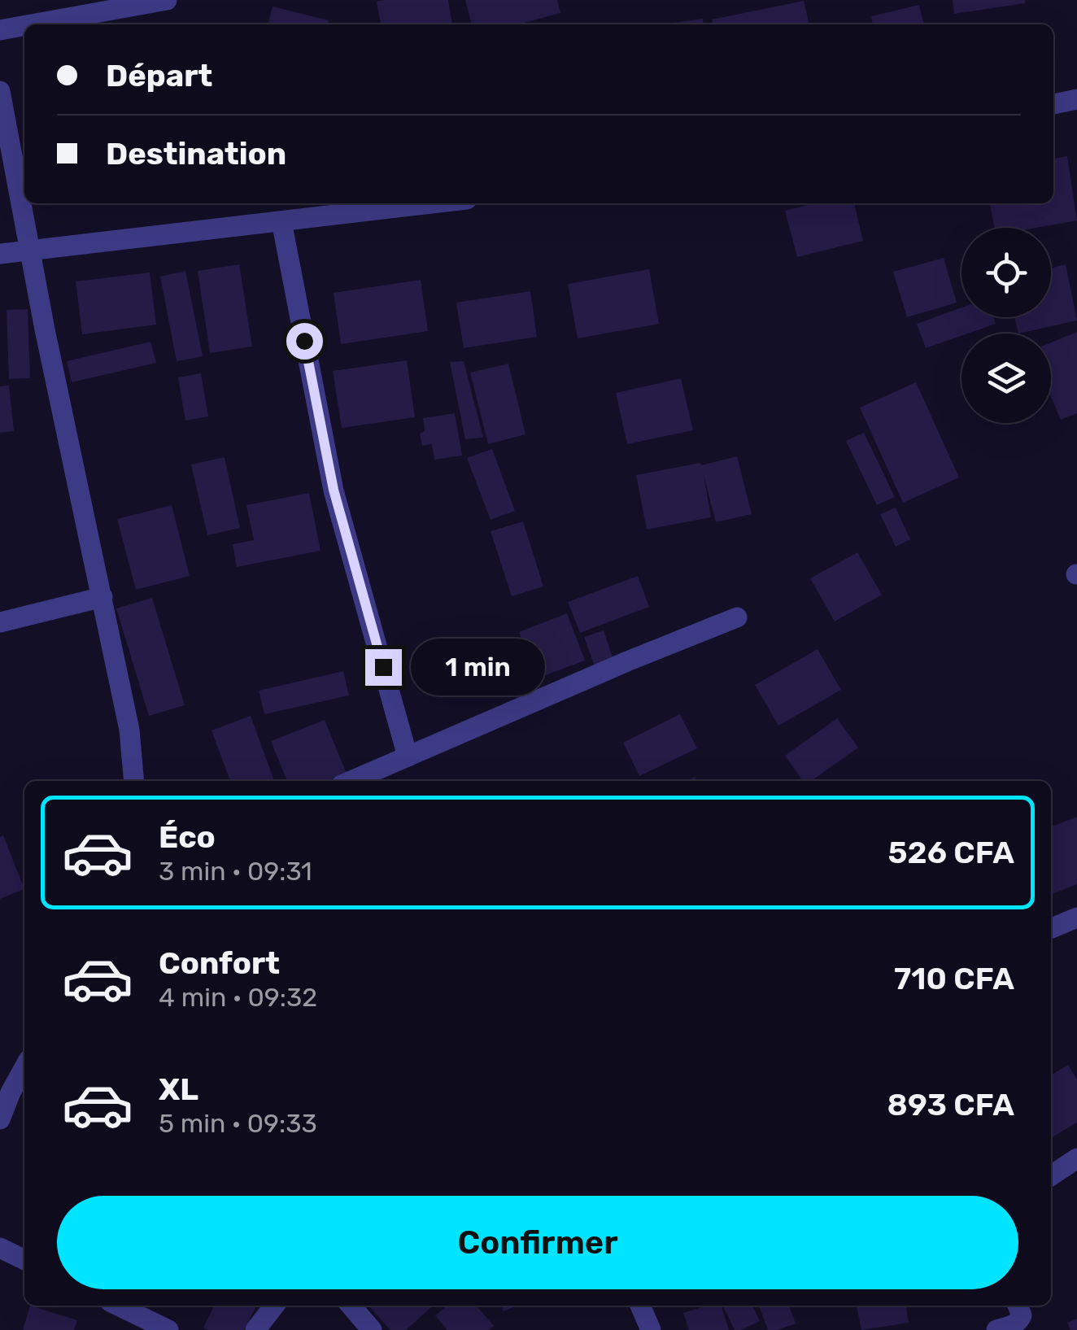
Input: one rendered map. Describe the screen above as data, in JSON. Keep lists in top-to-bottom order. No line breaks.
{"page":{"banner":["Départ","Destination"],"bubble":"1 min","list":[{"name":"Éco","note":"3 min · 09:31","value":"526 CFA"},{"name":"Confort","note":"4 min · 09:32","value":"710 CFA"},{"name":"XL","note":"5 min · 09:33","value":"893 CFA"}],"buttons":"Confirmer"}}
